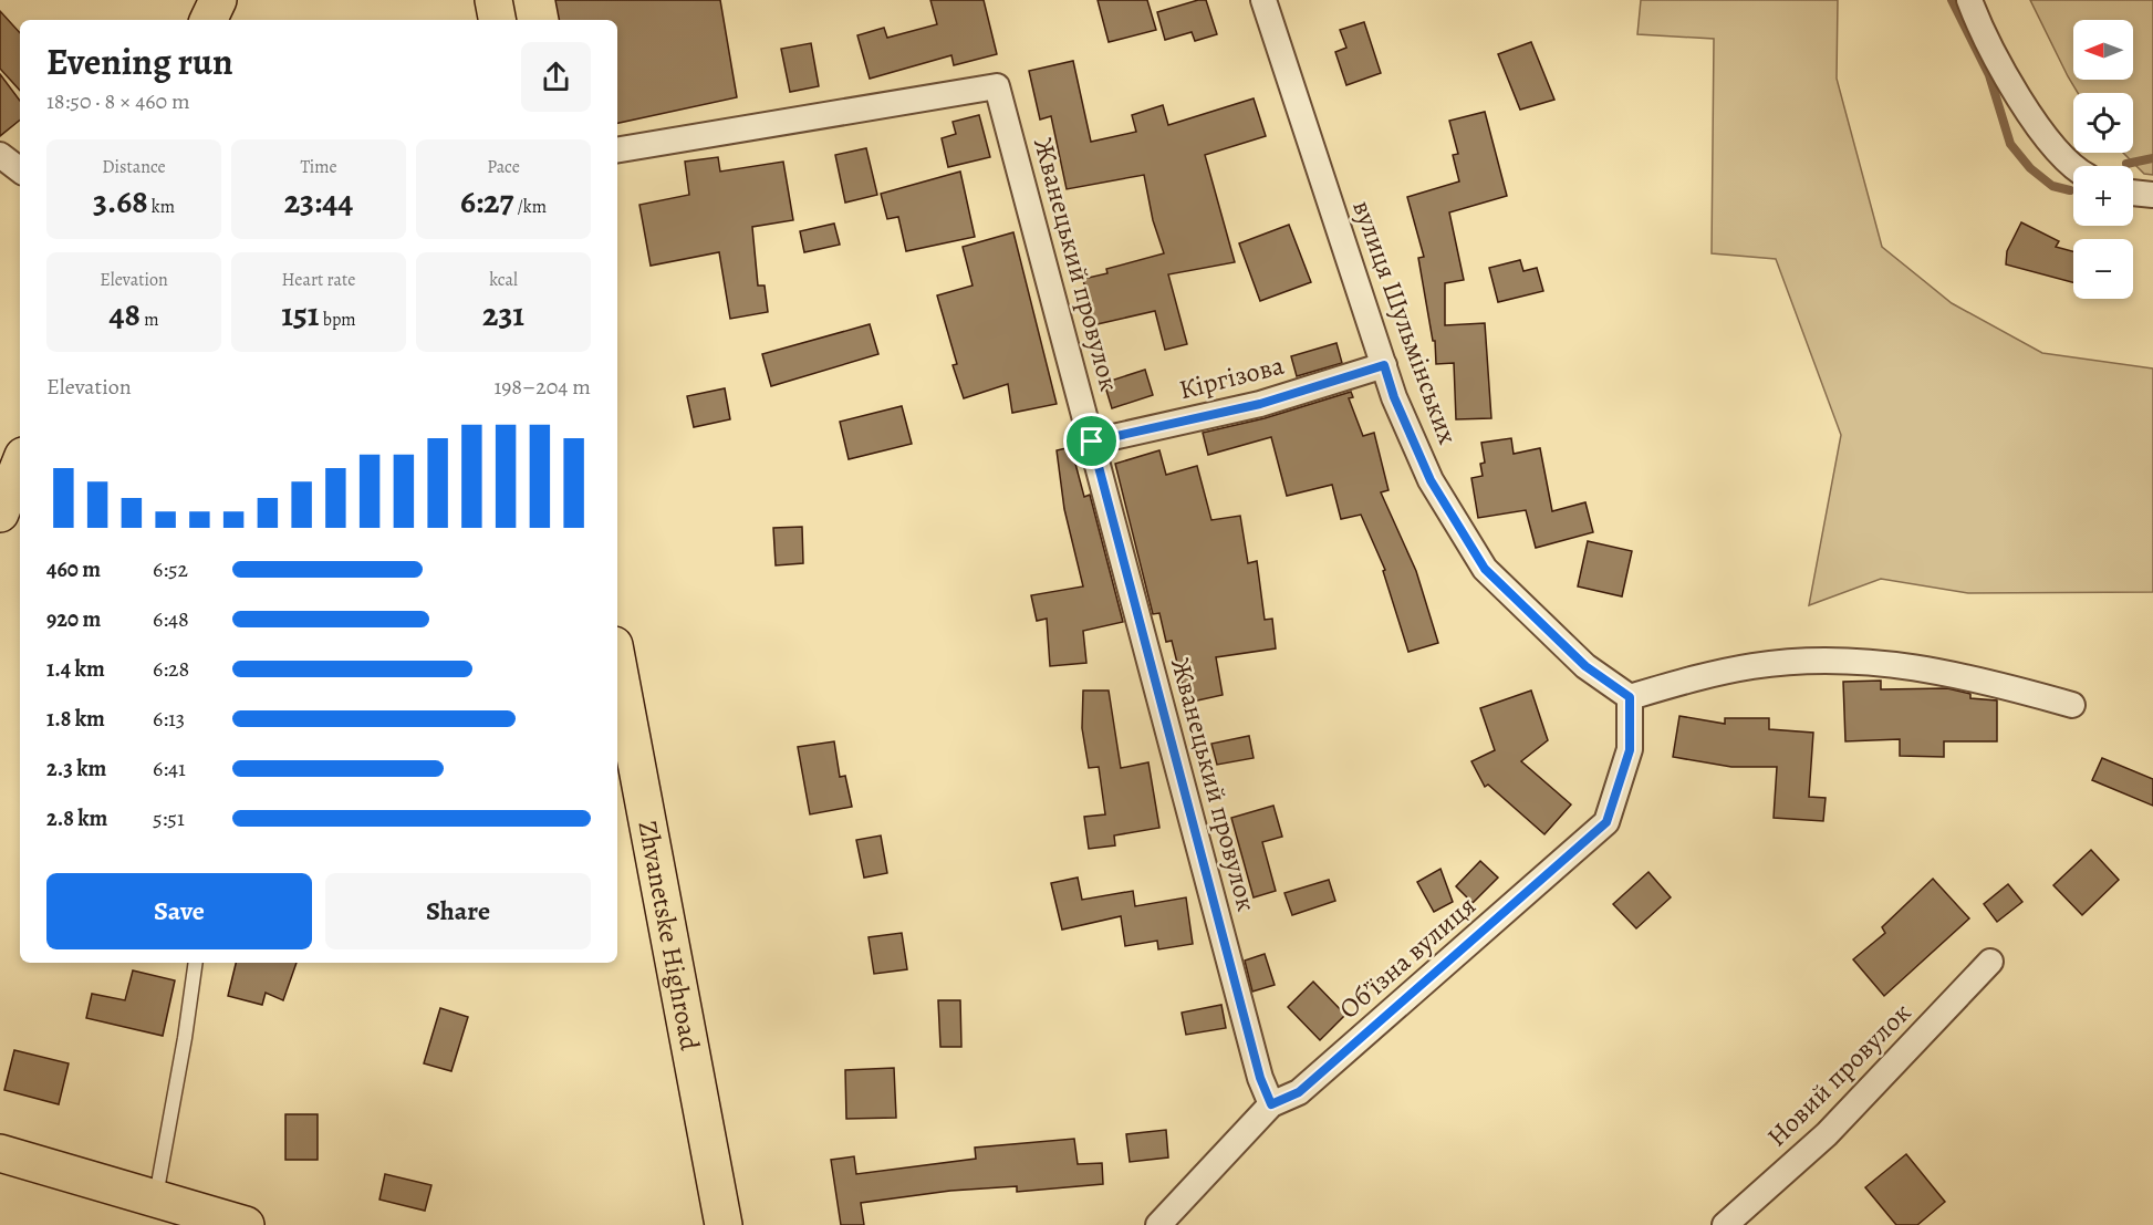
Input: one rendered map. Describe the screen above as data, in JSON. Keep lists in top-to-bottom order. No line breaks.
{"streets":{"main road":["Zhvanetske Highroad"],"street":["Жванецький провулок","вулиця Шульмінських","Кіргізова","Обʼїзна вулиця","Новий провулок"]},"crossings":[["Жванецький провулок","Кіргізова"],["Жванецький провулок","Обʼїзна вулиця"],["вулиця Шульмінських","Кіргізова"],["вулиця Шульмінських","Обʼїзна вулиця"]],"north":"left","page":{"map_buttons":["+","−"],"heading":["Evening run","18:50 · 8 × 460 m"],"stats":[["Distance","3.68 km"],["Time","23:44"],["Pace","6:27 /km"],["Elevation","48 m"],["Heart rate","151 bpm"],["kcal","231"]],"chart":["Elevation","198–204 m"],"list":[{"name":"460 m","note":"6:52"},{"name":"920 m","note":"6:48"},{"name":"1.4 km","note":"6:28"},{"name":"1.8 km","note":"6:13"},{"name":"2.3 km","note":"6:41"},{"name":"2.8 km","note":"5:51"}],"buttons":["Save","Share"]}}
